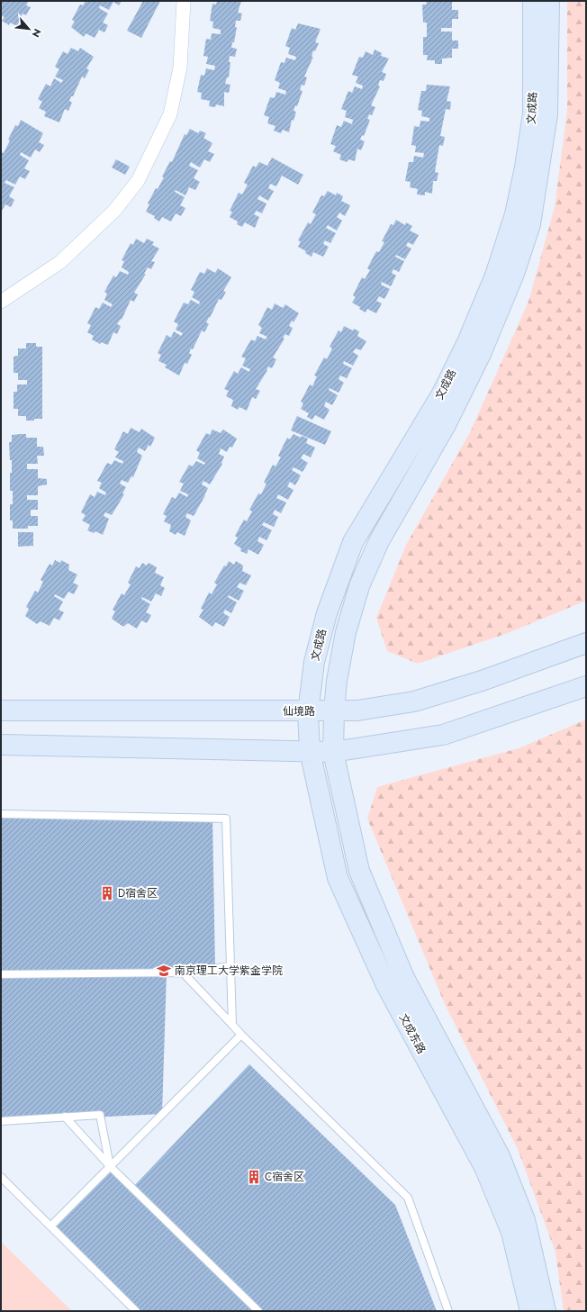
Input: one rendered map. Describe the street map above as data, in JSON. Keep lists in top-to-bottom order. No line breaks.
{"streets":{"street":["文成路","仙境路","文成东路"]},"crossings":[["文成路","仙境路"],["文成路","文成东路"]],"places":{"building":["D宿舍区","C宿舍区"],"school or university":["南京理工大学紫金学院"]},"north":"bottom right"}
